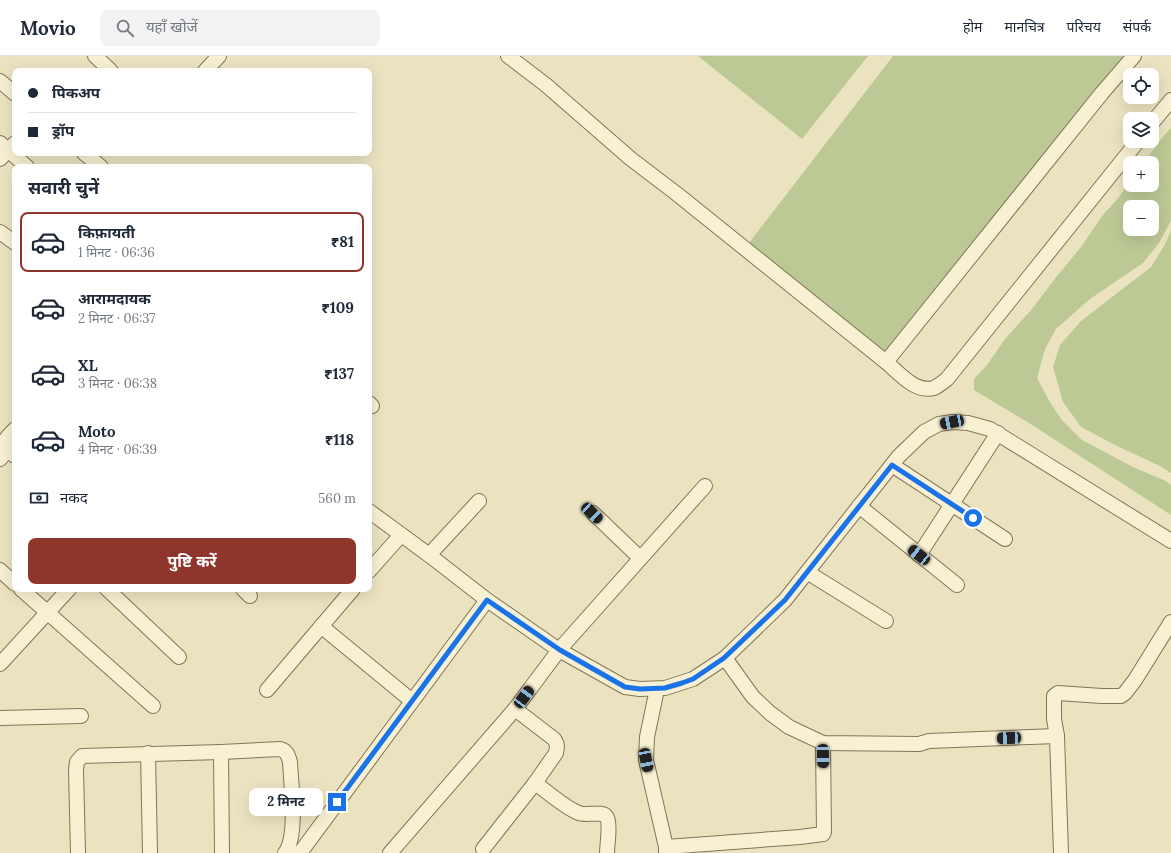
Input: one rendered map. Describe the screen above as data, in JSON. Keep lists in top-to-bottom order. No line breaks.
{"page":{"header":"Movio","search":"यहाँ खोजें","nav":["होम","मानचित्र","परिचय","संपर्क"],"map_buttons":["+","−"],"banner":["पिकअप","ड्रॉप"],"heading":"सवारी चुनें","list":[{"name":"किफ़ायती","note":"1 मिनट · 06:36","value":"₹81"},{"name":"आरामदायक","note":"2 मिनट · 06:37","value":"₹109"},{"name":"XL","note":"3 मिनट · 06:38","value":"₹137"},{"name":"Moto","note":"4 मिनट · 06:39","value":"₹118"}],"pay":["नकद","560 m"],"buttons":"पुष्टि करें","bubble":"2 मिनट"}}
